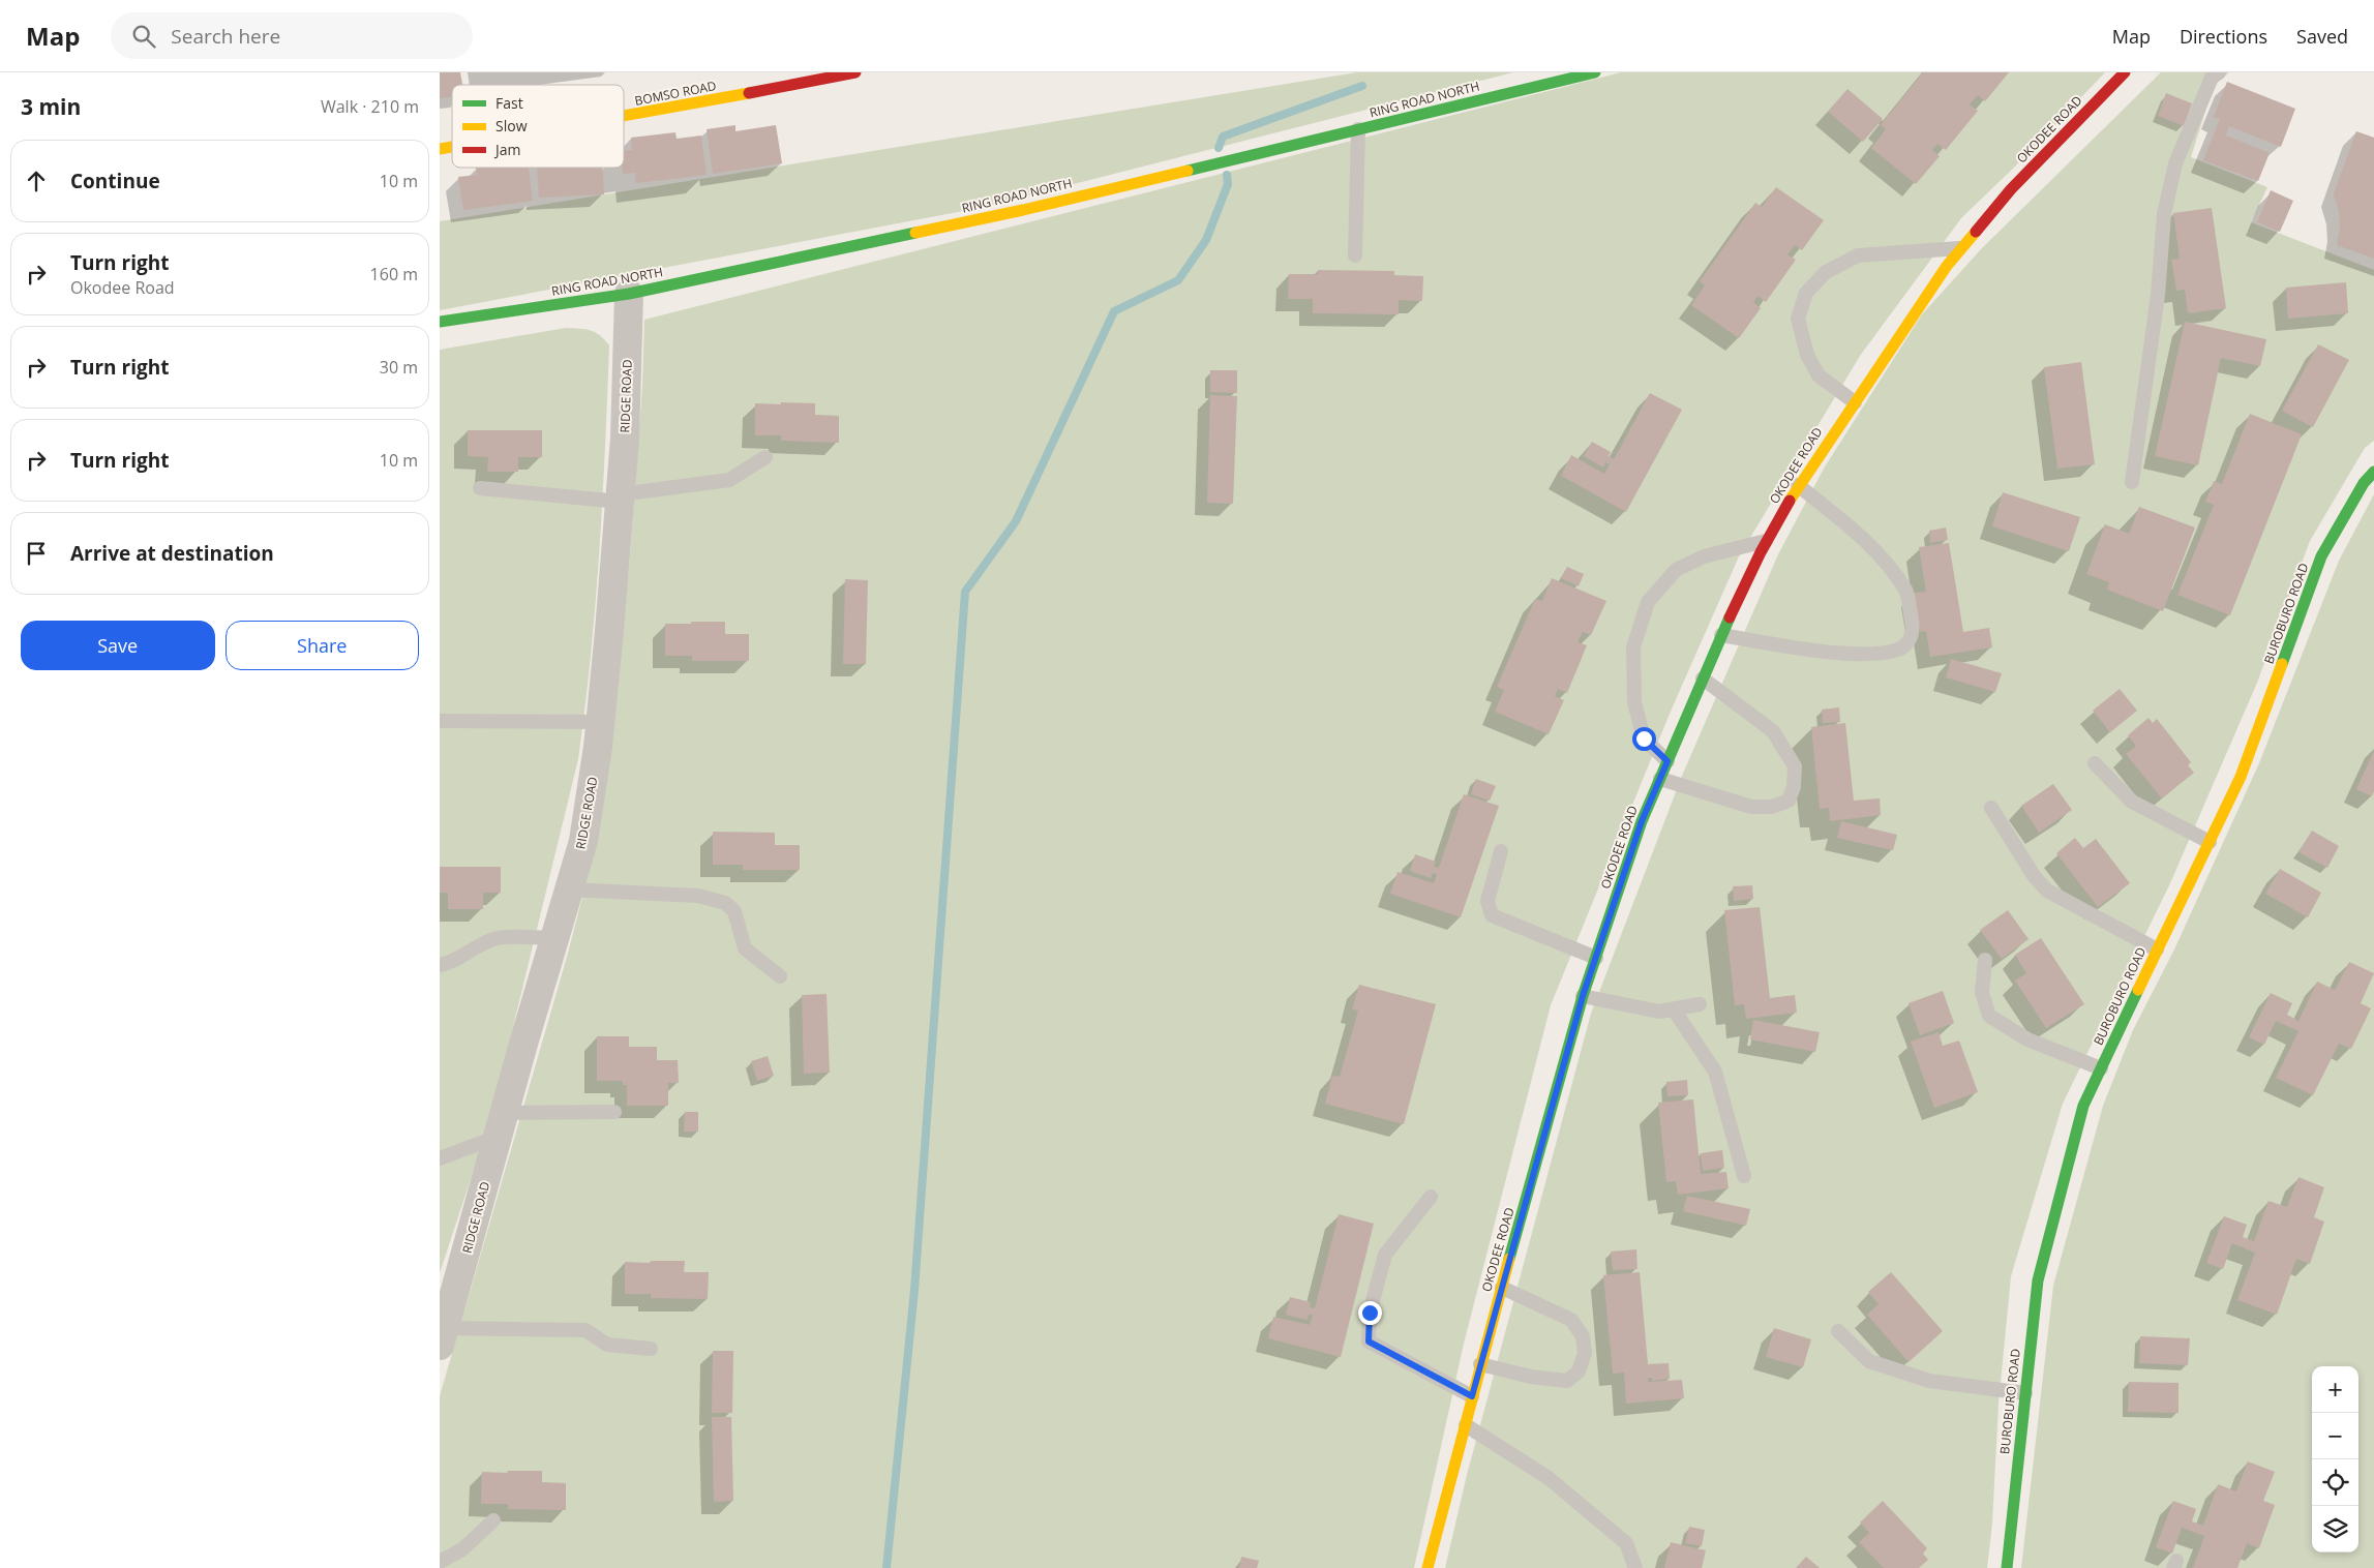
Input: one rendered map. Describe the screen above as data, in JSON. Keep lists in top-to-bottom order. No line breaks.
{"streets":{"street":["BOMSO ROAD","RING ROAD NORTH","OKODEE ROAD","RIDGE ROAD","BUROBURO ROAD"]},"crossings":[["RING ROAD NORTH","RIDGE ROAD"]],"legend":["Fast","Slow","Jam"],"page":{"header":"Map","search":"Search here","nav":["Map","Directions","Saved"],"heading":["3 min","Walk · 210 m"],"list":[["Continue","10 m"],["Turn right","Okodee Road","160 m"],["Turn right","30 m"],["Turn right","10 m"],"Arrive at destination"],"buttons":["Save","Share"],"map_buttons":["+","−"]}}
